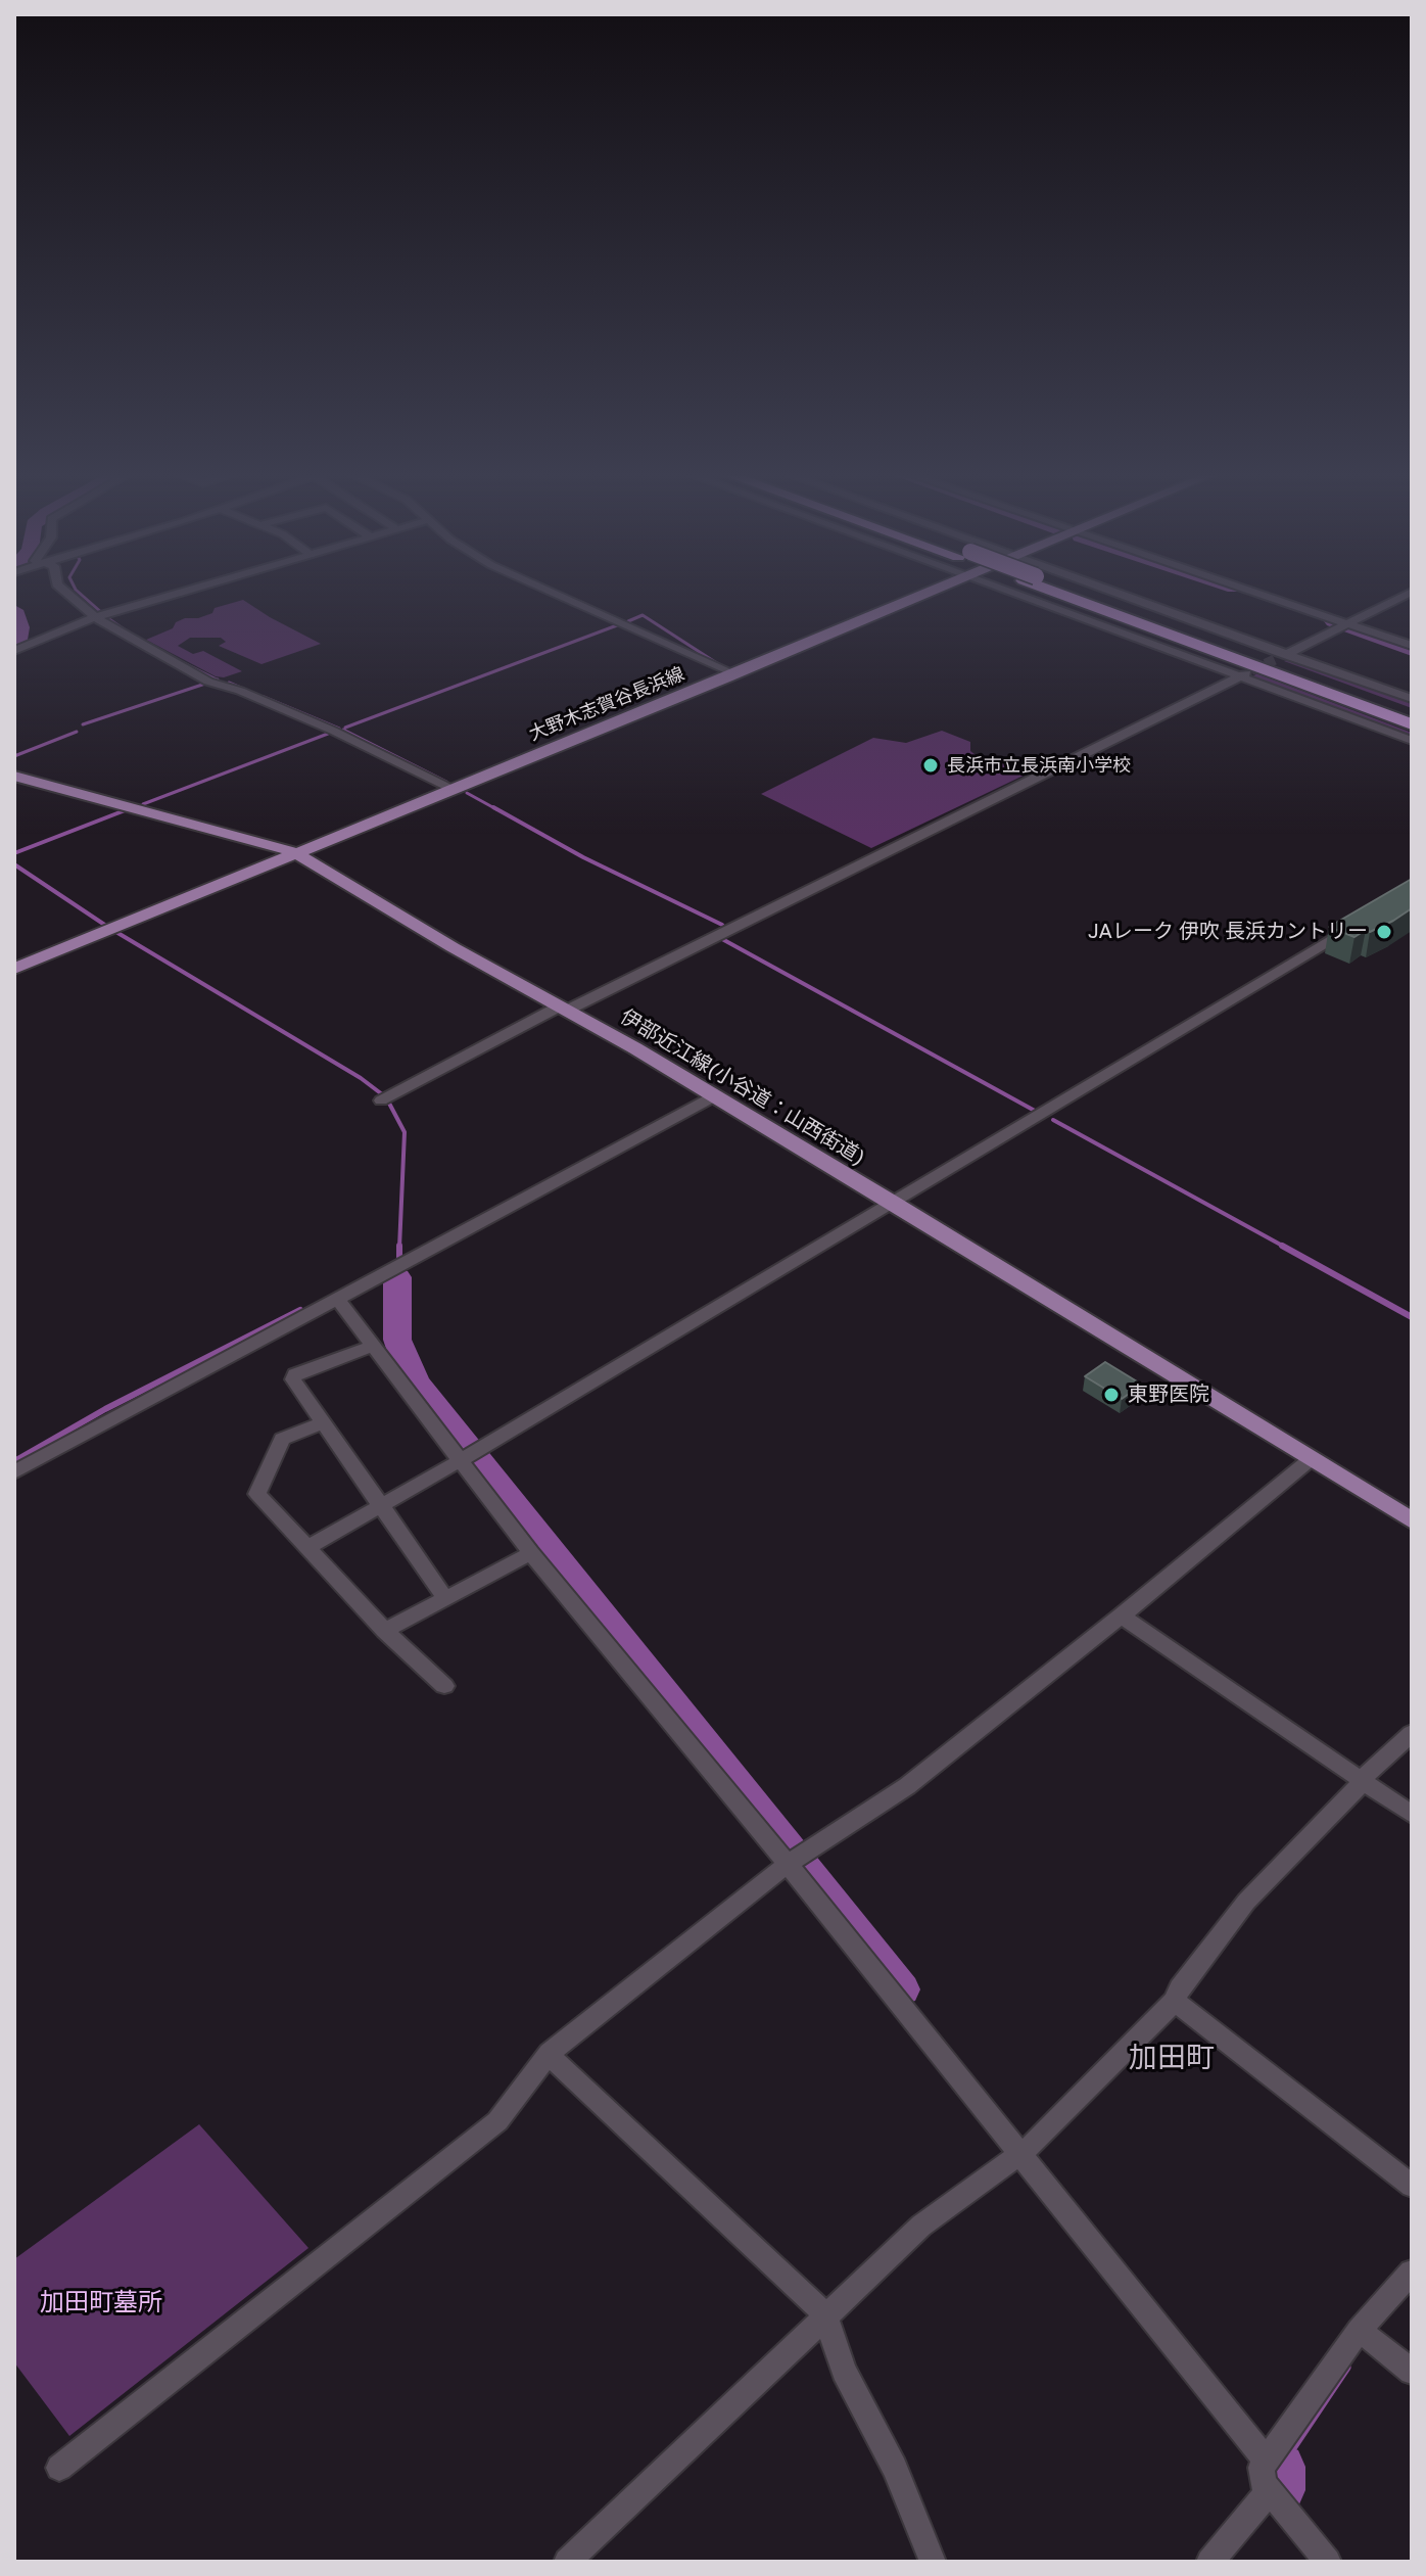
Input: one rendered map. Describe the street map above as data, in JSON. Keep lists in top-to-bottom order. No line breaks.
{"streets":{"main road":["大野木志賀谷長浜線","伊部近江線(小谷道：山西街道)"]},"crossings":[["大野木志賀谷長浜線","伊部近江線(小谷道：山西街道)"]],"districts":["加田町"],"parks":["加田町墓所"],"places":["長浜市立長浜南小学校","JAレーク 伊吹 長浜カントリー","東野医院"]}
